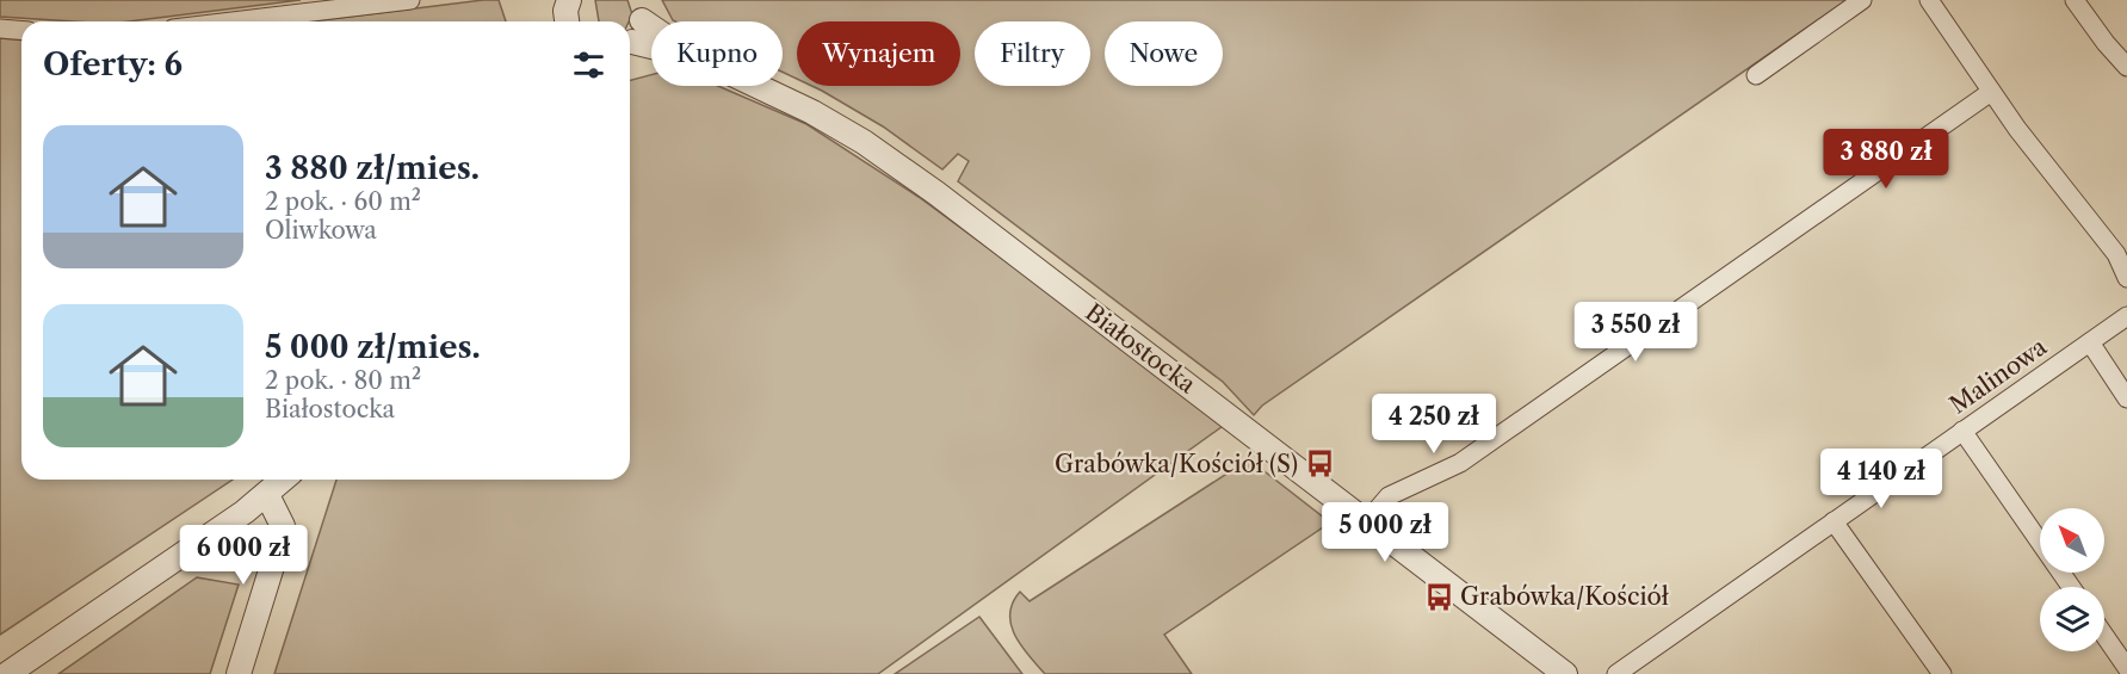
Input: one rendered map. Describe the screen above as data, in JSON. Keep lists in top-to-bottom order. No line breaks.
{"streets":{"street":["Białostocka","Malinowa"]},"places":{"bus stop":["Grabówka/Kościół (S)","Grabówka/Kościół"]},"north":"top left","page":{"chip":["Kupno","Wynajem","Filtry","Nowe"],"heading":"Oferty: 6","list":[{"name":"3 880 zł/mies.","note":"2 pok. · 60 m² · Oliwkowa"},{"name":"5 000 zł/mies.","note":"2 pok. · 80 m² · Białostocka"}],"price":["3 880 zł","3 550 zł","4 250 zł","4 140 zł","5 000 zł","6 000 zł"]}}
